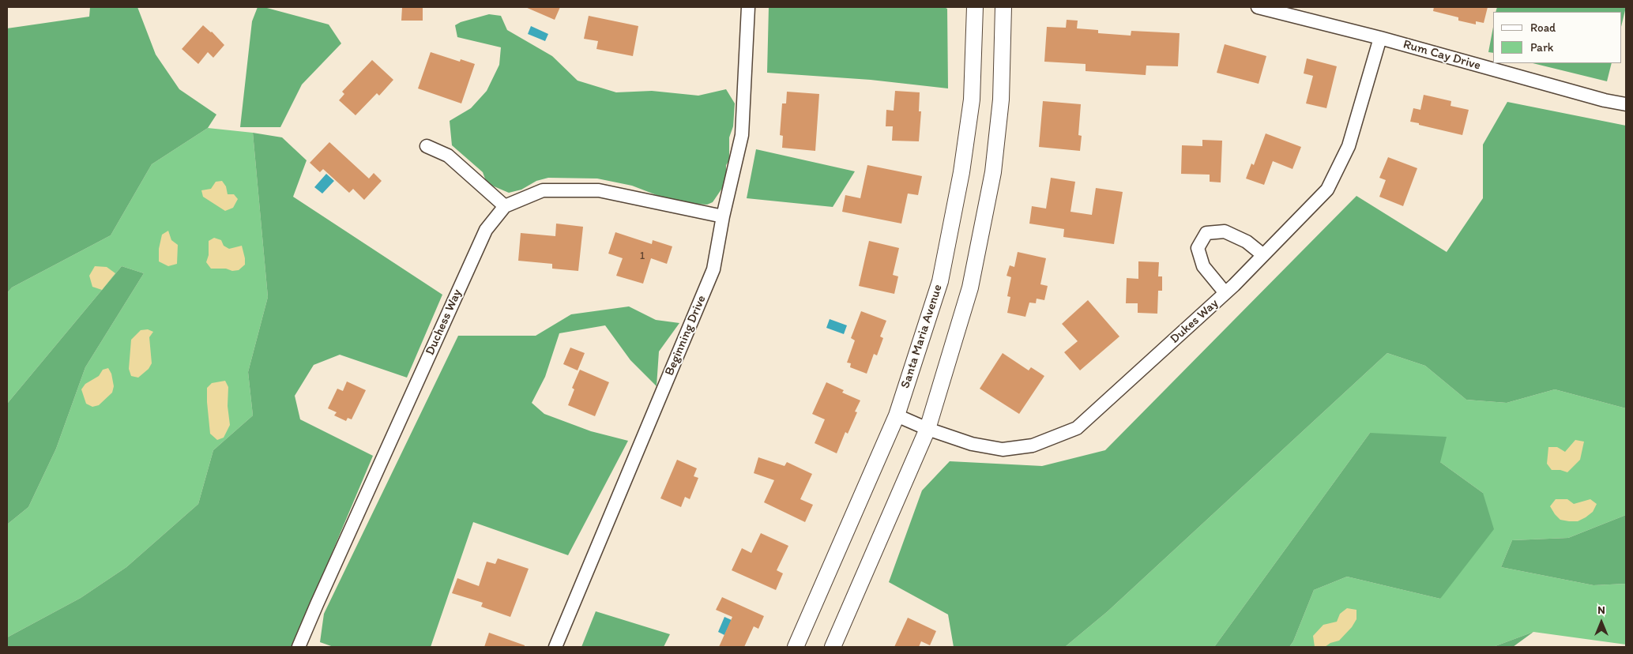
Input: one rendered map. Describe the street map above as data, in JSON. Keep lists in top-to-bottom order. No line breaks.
{"streets":{"street":["Rum Cay Drive","Dukes Way","Duchess Way","Beginning Drive","Santa Maria Avenue"]},"crossings":[["Rum Cay Drive","Dukes Way"],["Dukes Way","Santa Maria Avenue"],["Duchess Way","Beginning Drive"]],"house_numbers":["1"],"legend":["Road","Park"],"north":"top"}
